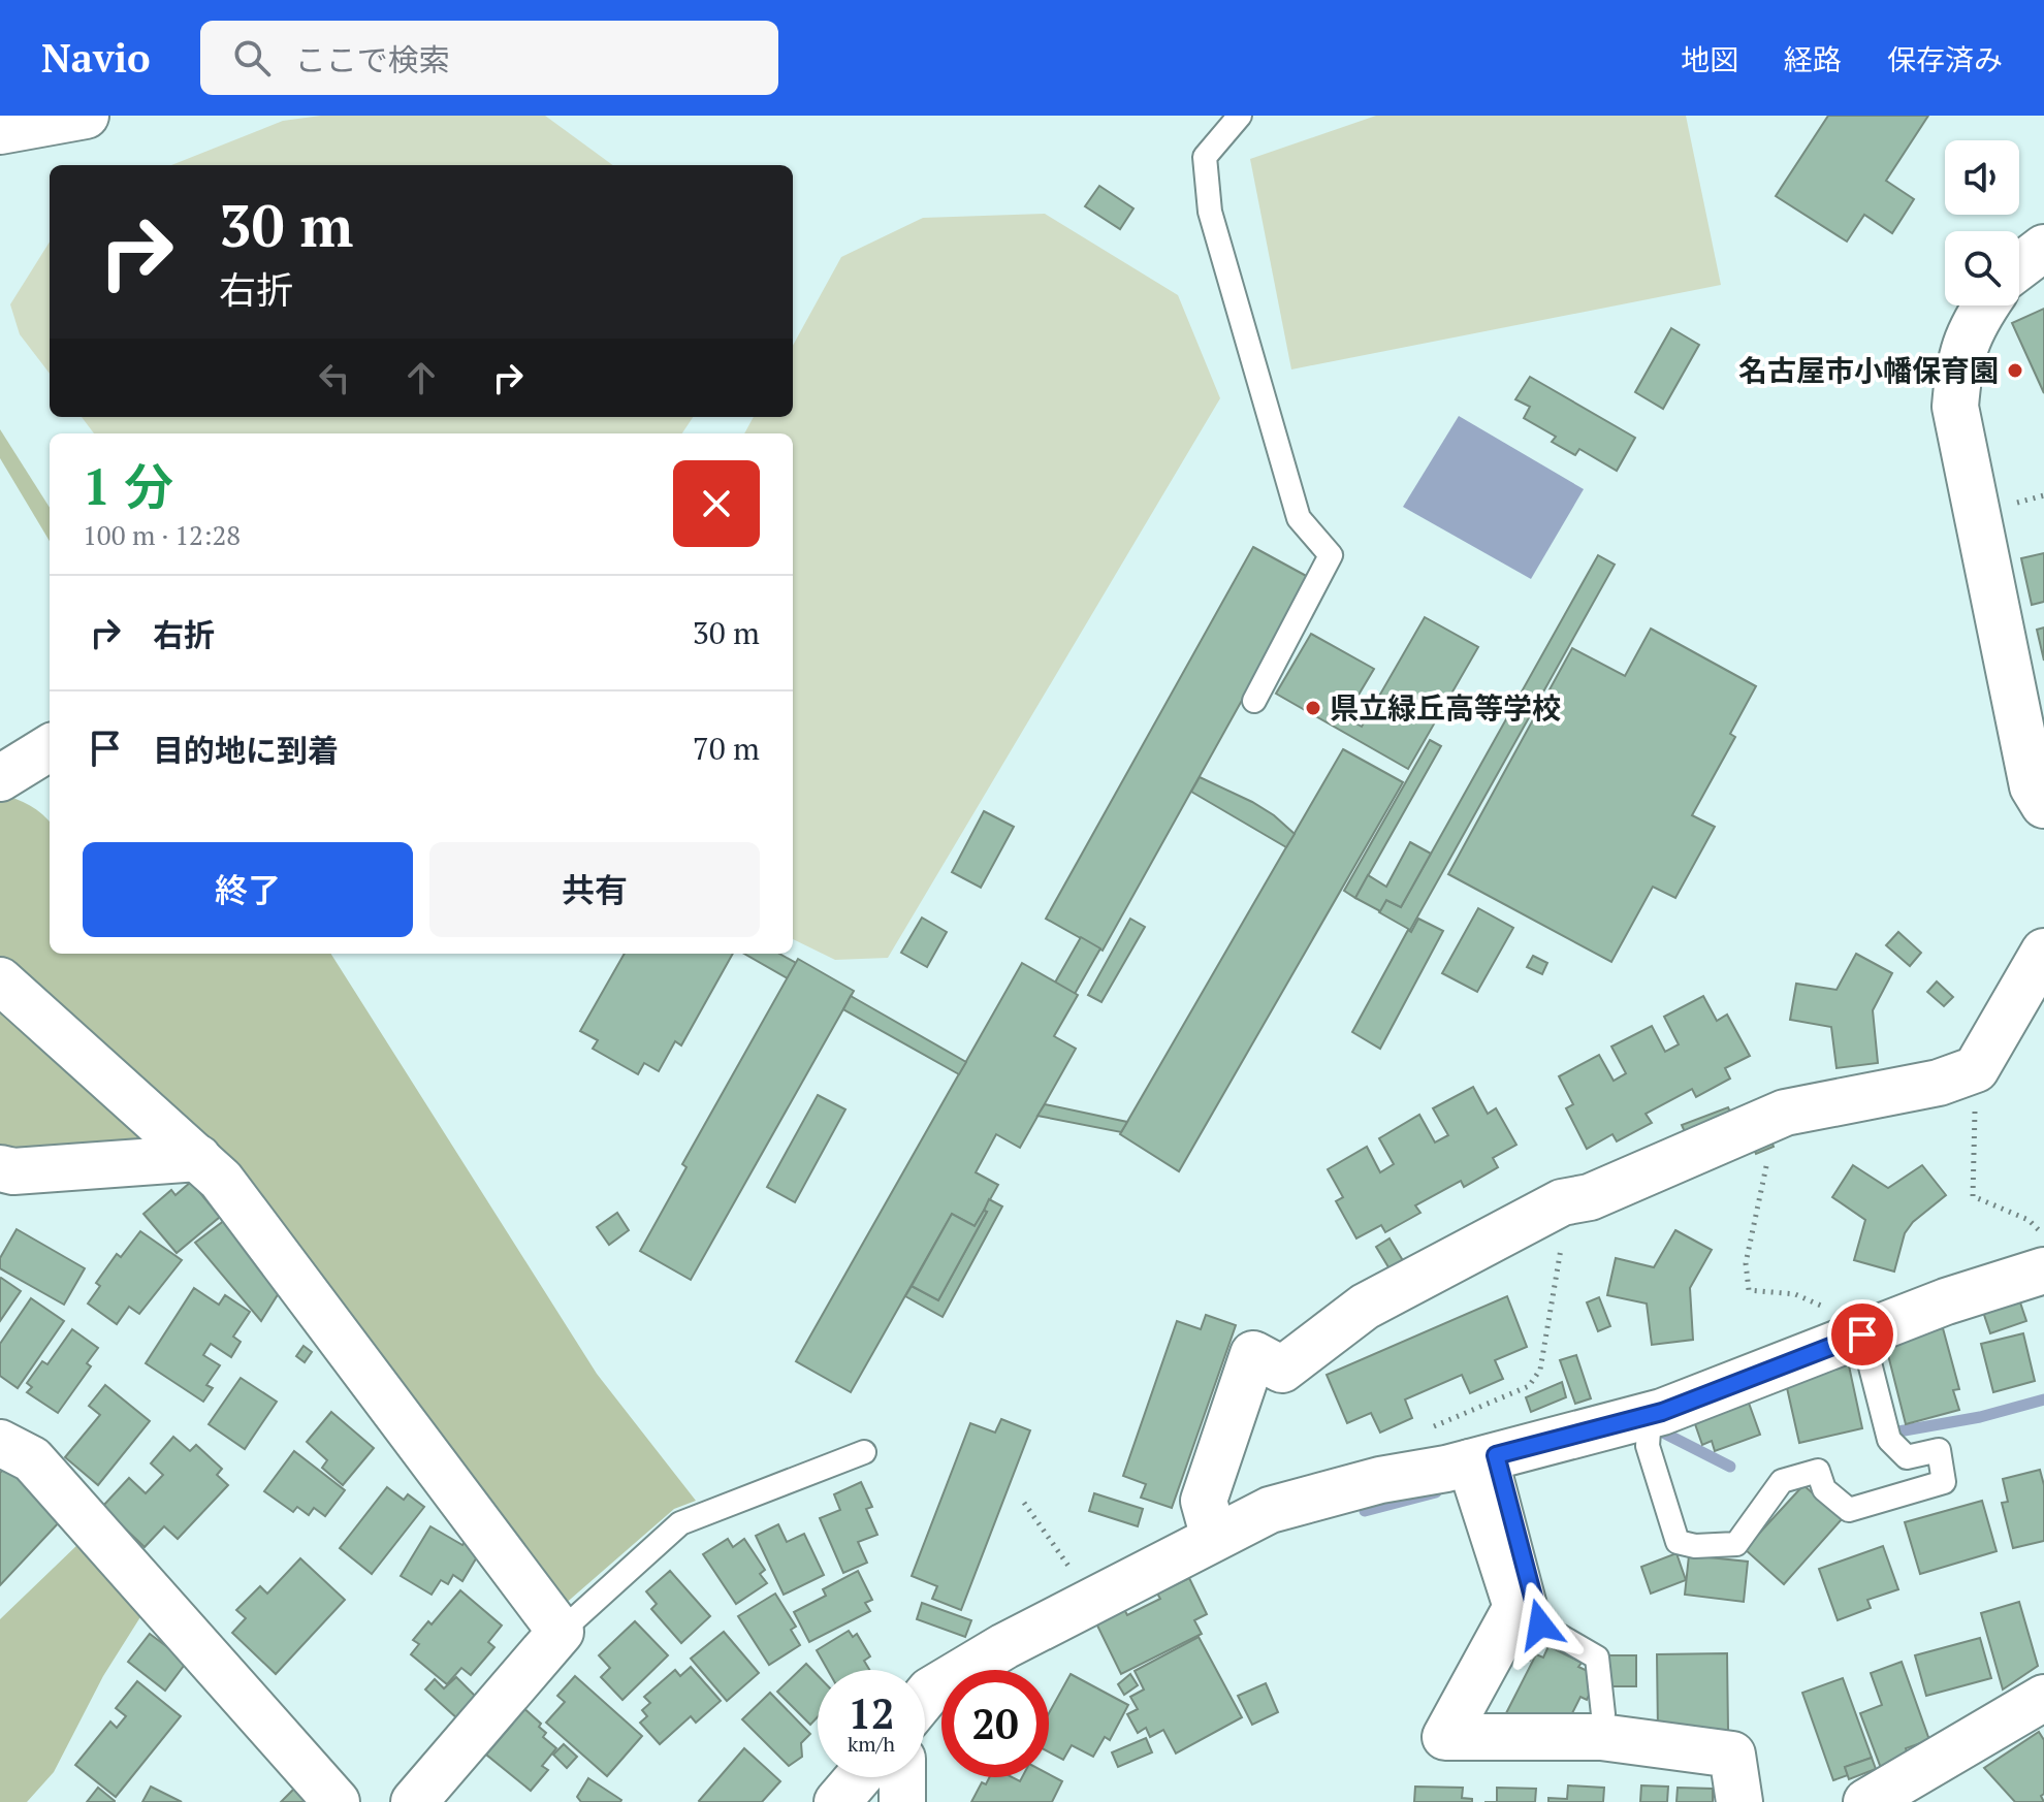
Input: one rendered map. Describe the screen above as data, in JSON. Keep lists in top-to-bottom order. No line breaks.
{"places":["名古屋市小幡保育園","県立緑丘高等学校"],"page":{"header":"Navio","search":"ここで検索","nav":["地図","経路","保存済み"],"turn":["30 m","右折"],"heading":["1 分","100 m · 12:28"],"list":[{"name":"右折","value":"30 m"},{"name":"目的地に到着","value":"70 m"}],"buttons":["終了","共有"],"speed":"12 km/h","limit":"20"}}
